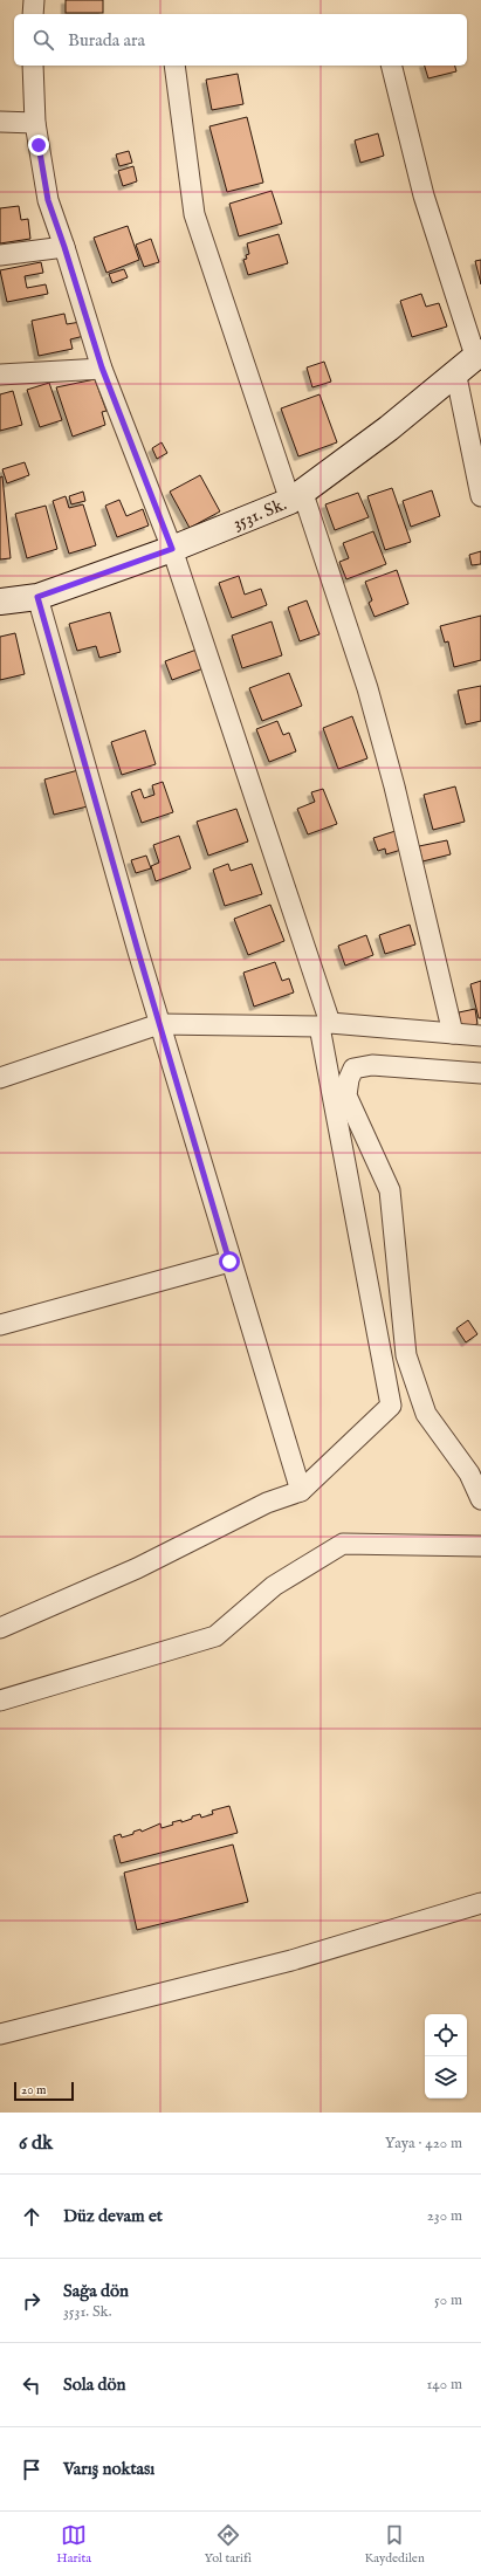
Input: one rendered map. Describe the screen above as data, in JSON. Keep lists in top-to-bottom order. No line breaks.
{"streets":{"street":["3531. Sk."]},"scale_bar":"20 m","page":{"search":"Burada ara","scale":"20 m","heading":["6 dk","Yaya · 420 m"],"list":[["Düz devam et","230 m"],["Sağa dön","3531. Sk.","50 m"],["Sola dön","140 m"],"Varış noktası"],"nav":["Harita","Yol tarifi","Kaydedilen"]}}
